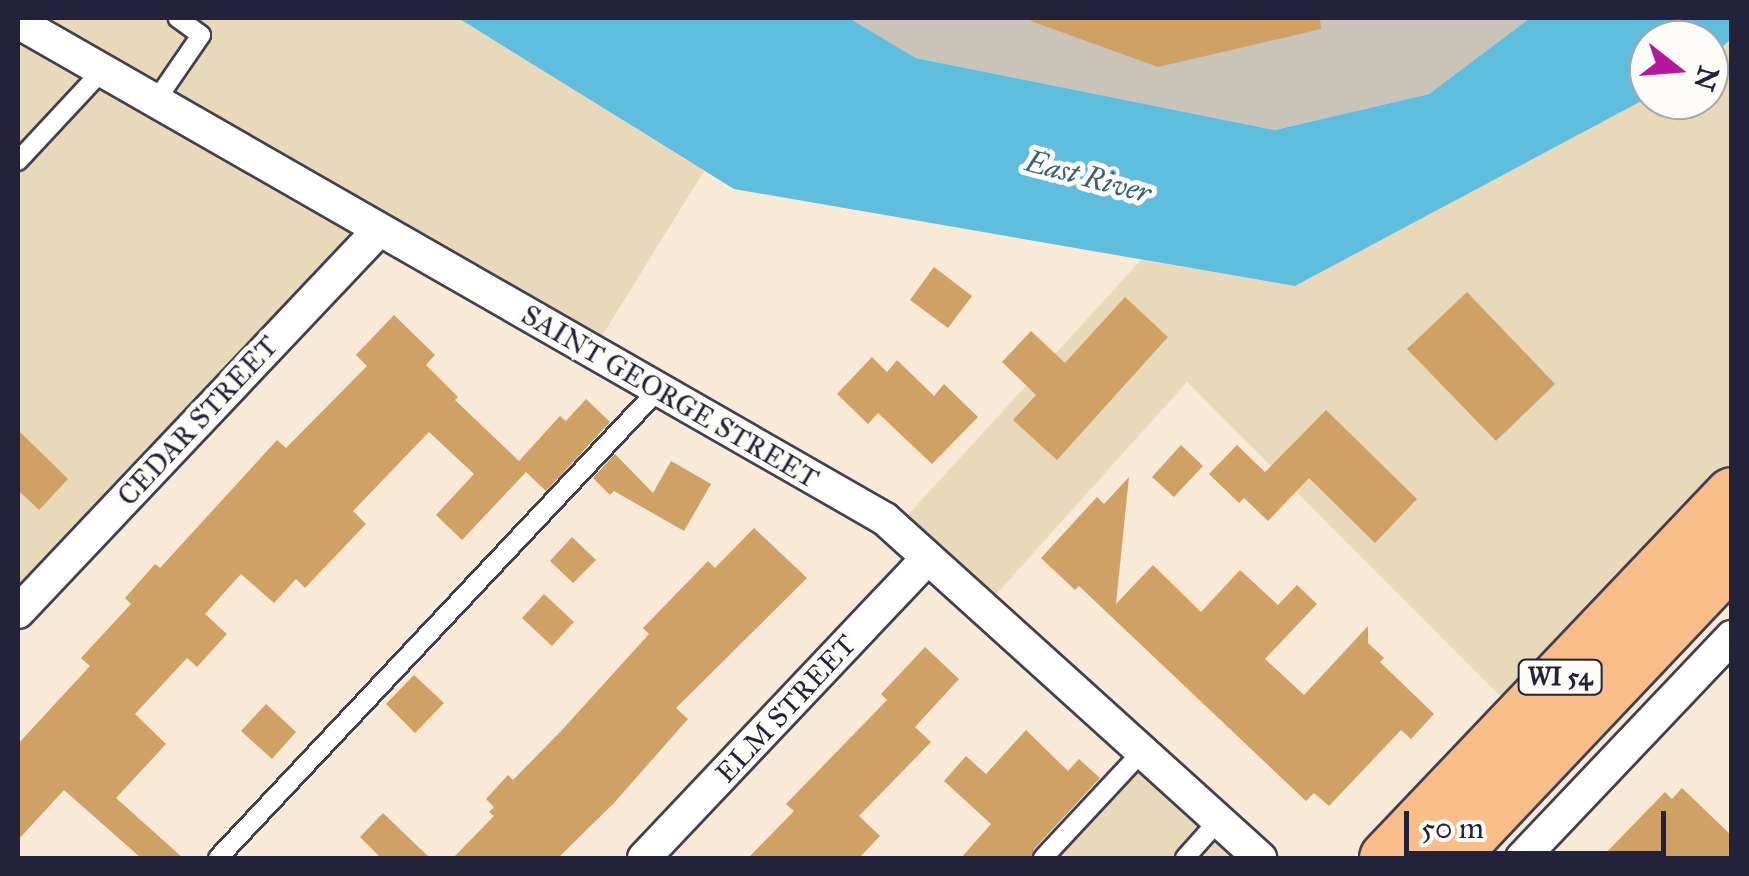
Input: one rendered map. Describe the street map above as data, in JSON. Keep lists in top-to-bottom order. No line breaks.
{"streets":{"main road":["WI 54"],"street":["SAINT GEORGE STREET","CEDAR STREET","ELM STREET"]},"crossings":[["SAINT GEORGE STREET","CEDAR STREET"],["SAINT GEORGE STREET","ELM STREET"]],"water":["East River"],"scale_bar":"50 m","north":"right"}
